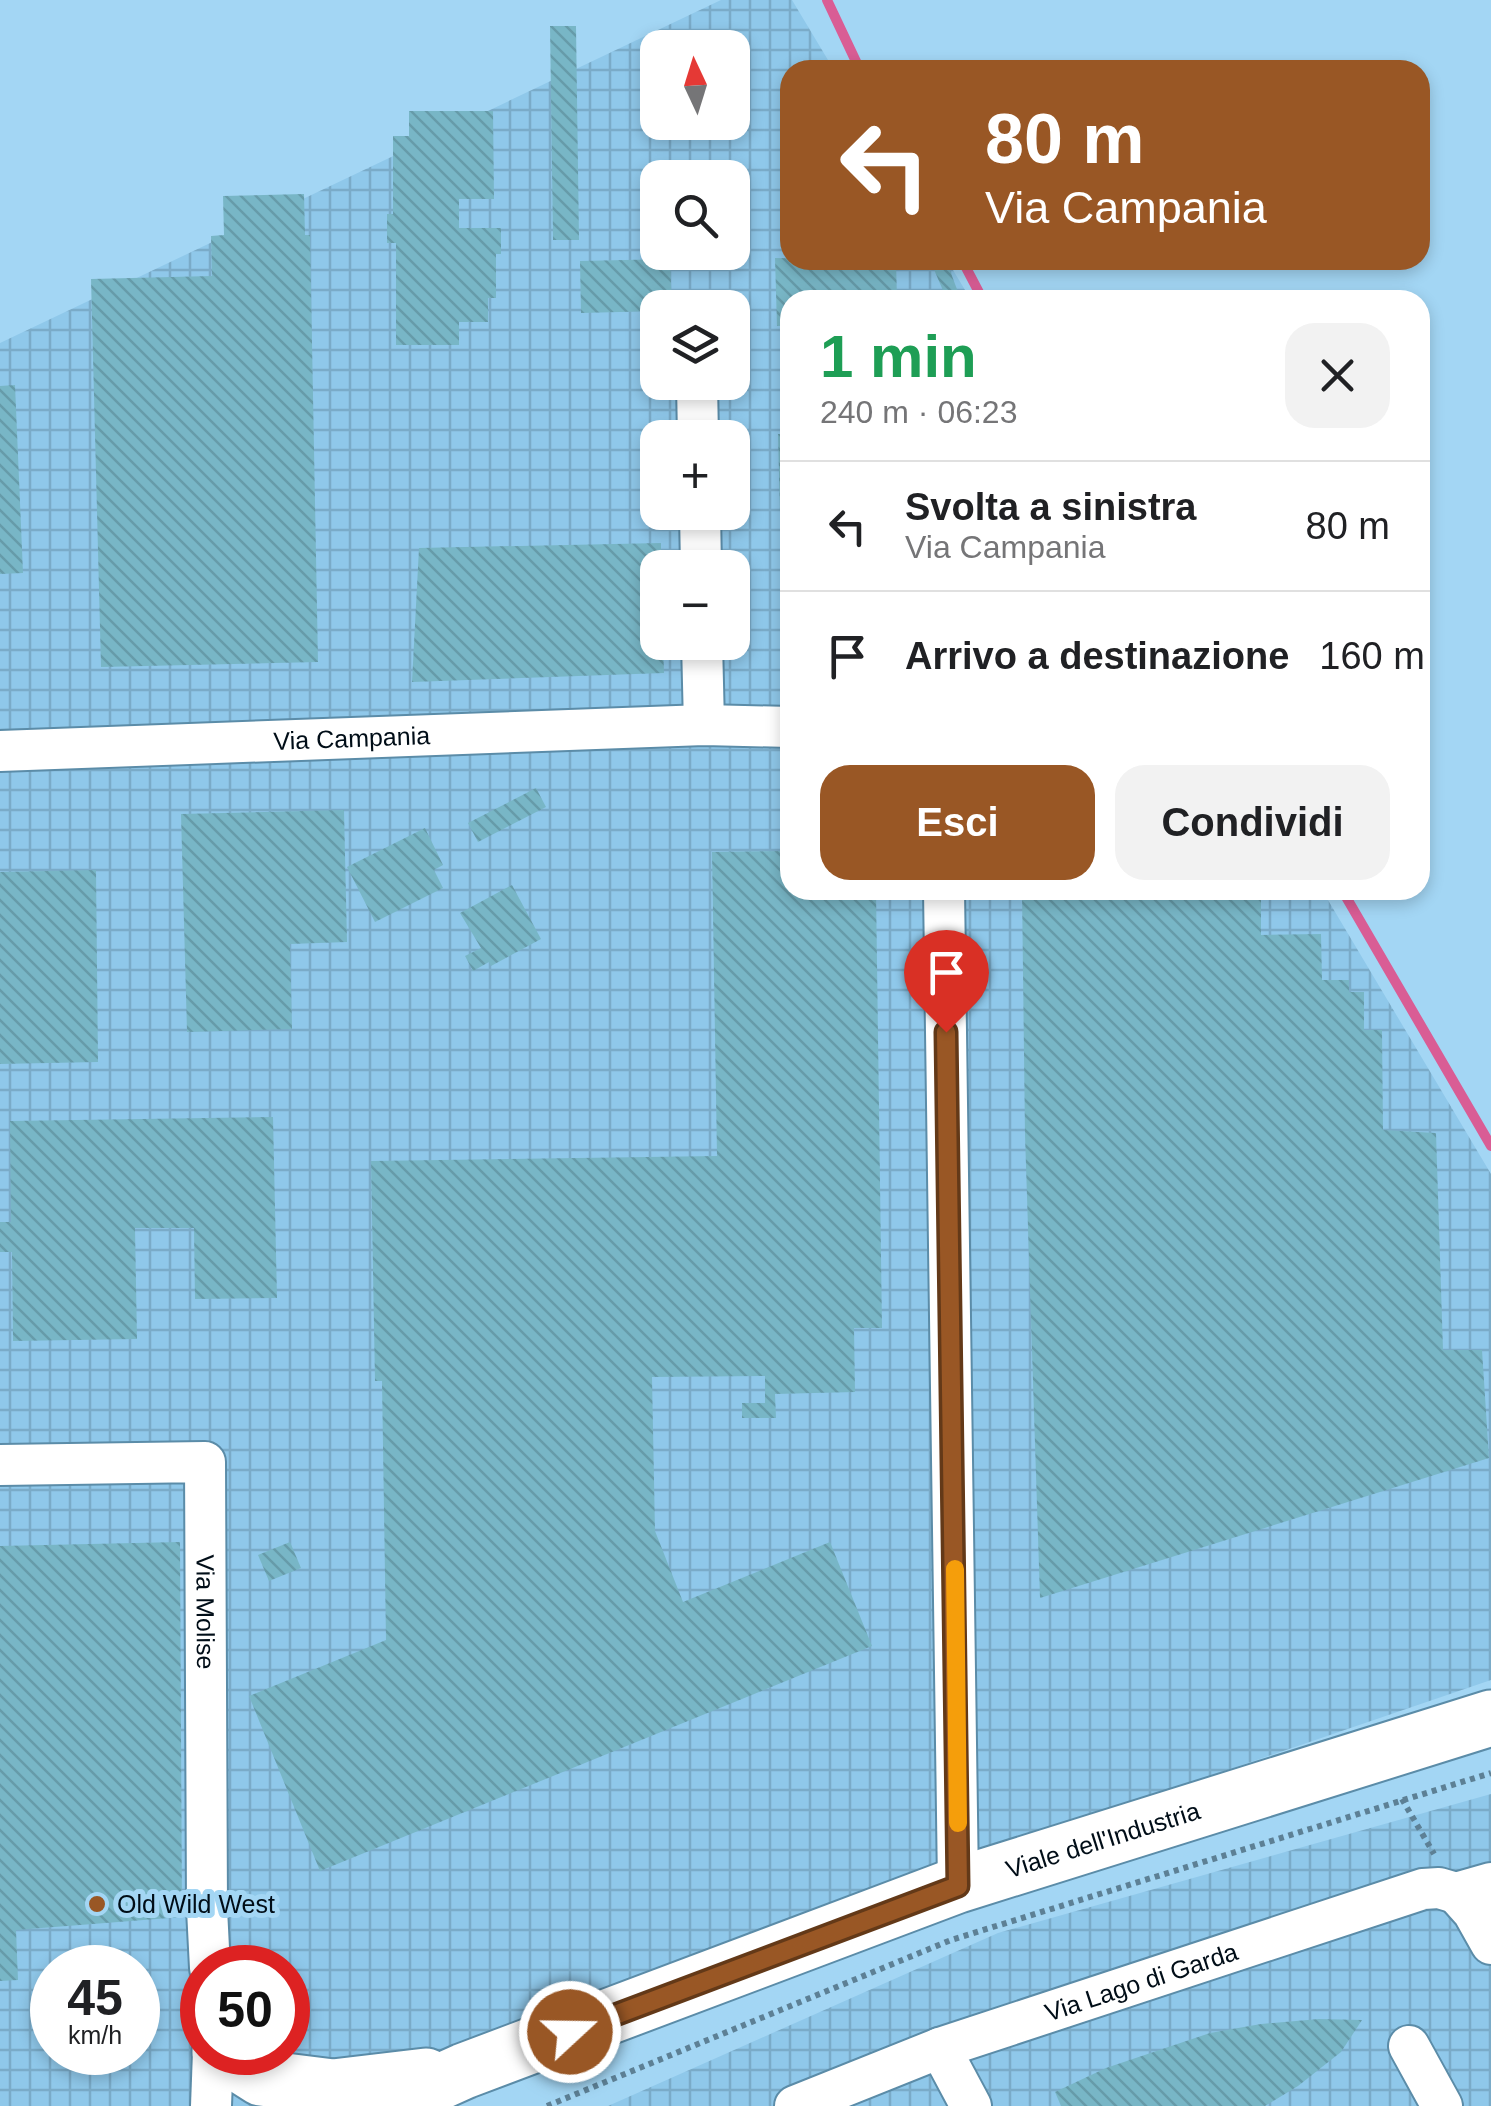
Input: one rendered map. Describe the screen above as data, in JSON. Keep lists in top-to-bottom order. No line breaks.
{"streets":{"main road":["Viale dell'Industria"],"street":["Via Campania","Via Molise","Via Lago di Garda"]},"places":["Old Wild West"],"north":"top","page":{"map_buttons":["+","−"],"turn":["80 m","Via Campania"],"heading":["1 min","240 m · 06:23"],"list":[{"name":"Svolta a sinistra","note":"Via Campania","value":"80 m"},{"name":"Arrivo a destinazione","value":"160 m"}],"buttons":["Esci","Condividi"],"speed":"45 km/h","limit":"50"}}
